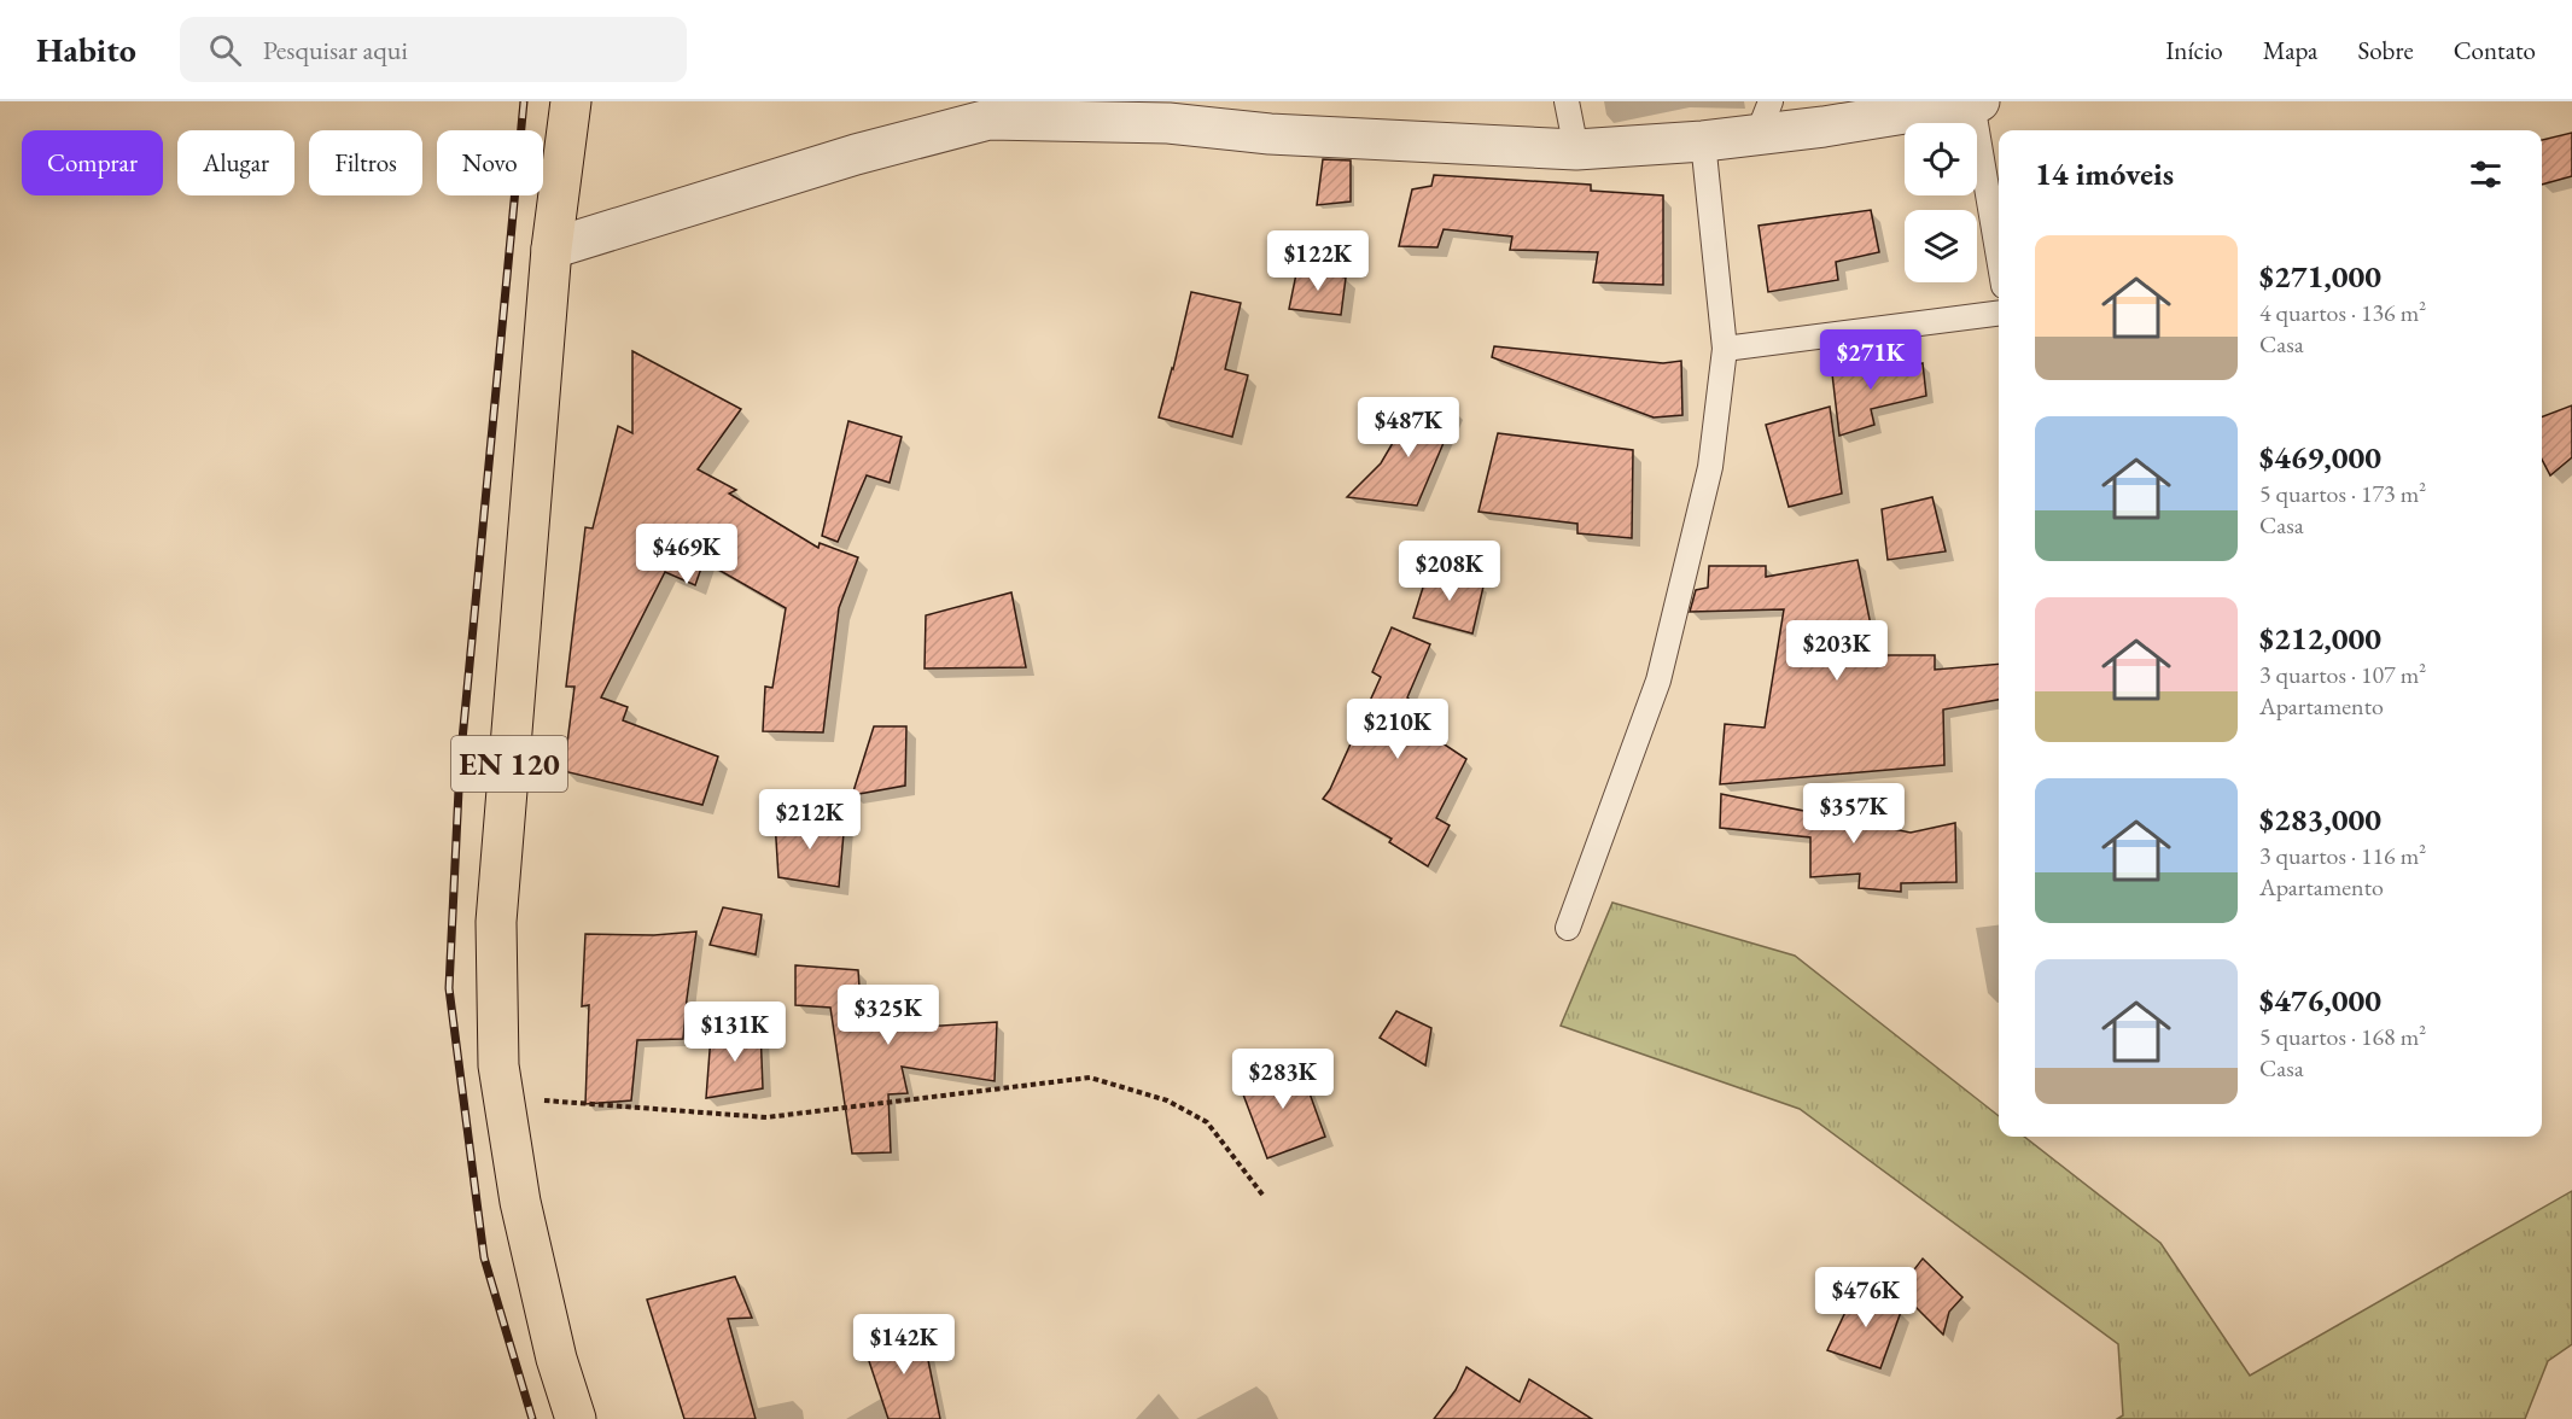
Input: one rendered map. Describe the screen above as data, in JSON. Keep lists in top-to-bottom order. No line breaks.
{"streets":{"main road":["EN 120"]},"page":{"header":"Habito","search":"Pesquisar aqui","nav":["Início","Mapa","Sobre","Contato"],"chip":["Comprar","Alugar","Filtros","Novo"],"heading":"14 imóveis","list":[{"name":"$271,000","note":"4 quartos · 136 m² · Casa"},{"name":"$469,000","note":"5 quartos · 173 m² · Casa"},{"name":"$212,000","note":"3 quartos · 107 m² · Apartamento"},{"name":"$283,000","note":"3 quartos · 116 m² · Apartamento"},{"name":"$476,000","note":"5 quartos · 168 m² · Casa"}],"price":["$122K","$271K","$487K","$469K","$208K","$203K","$210K","$357K","$212K","$325K","$131K","$283K","$476K","$142K"]}}
